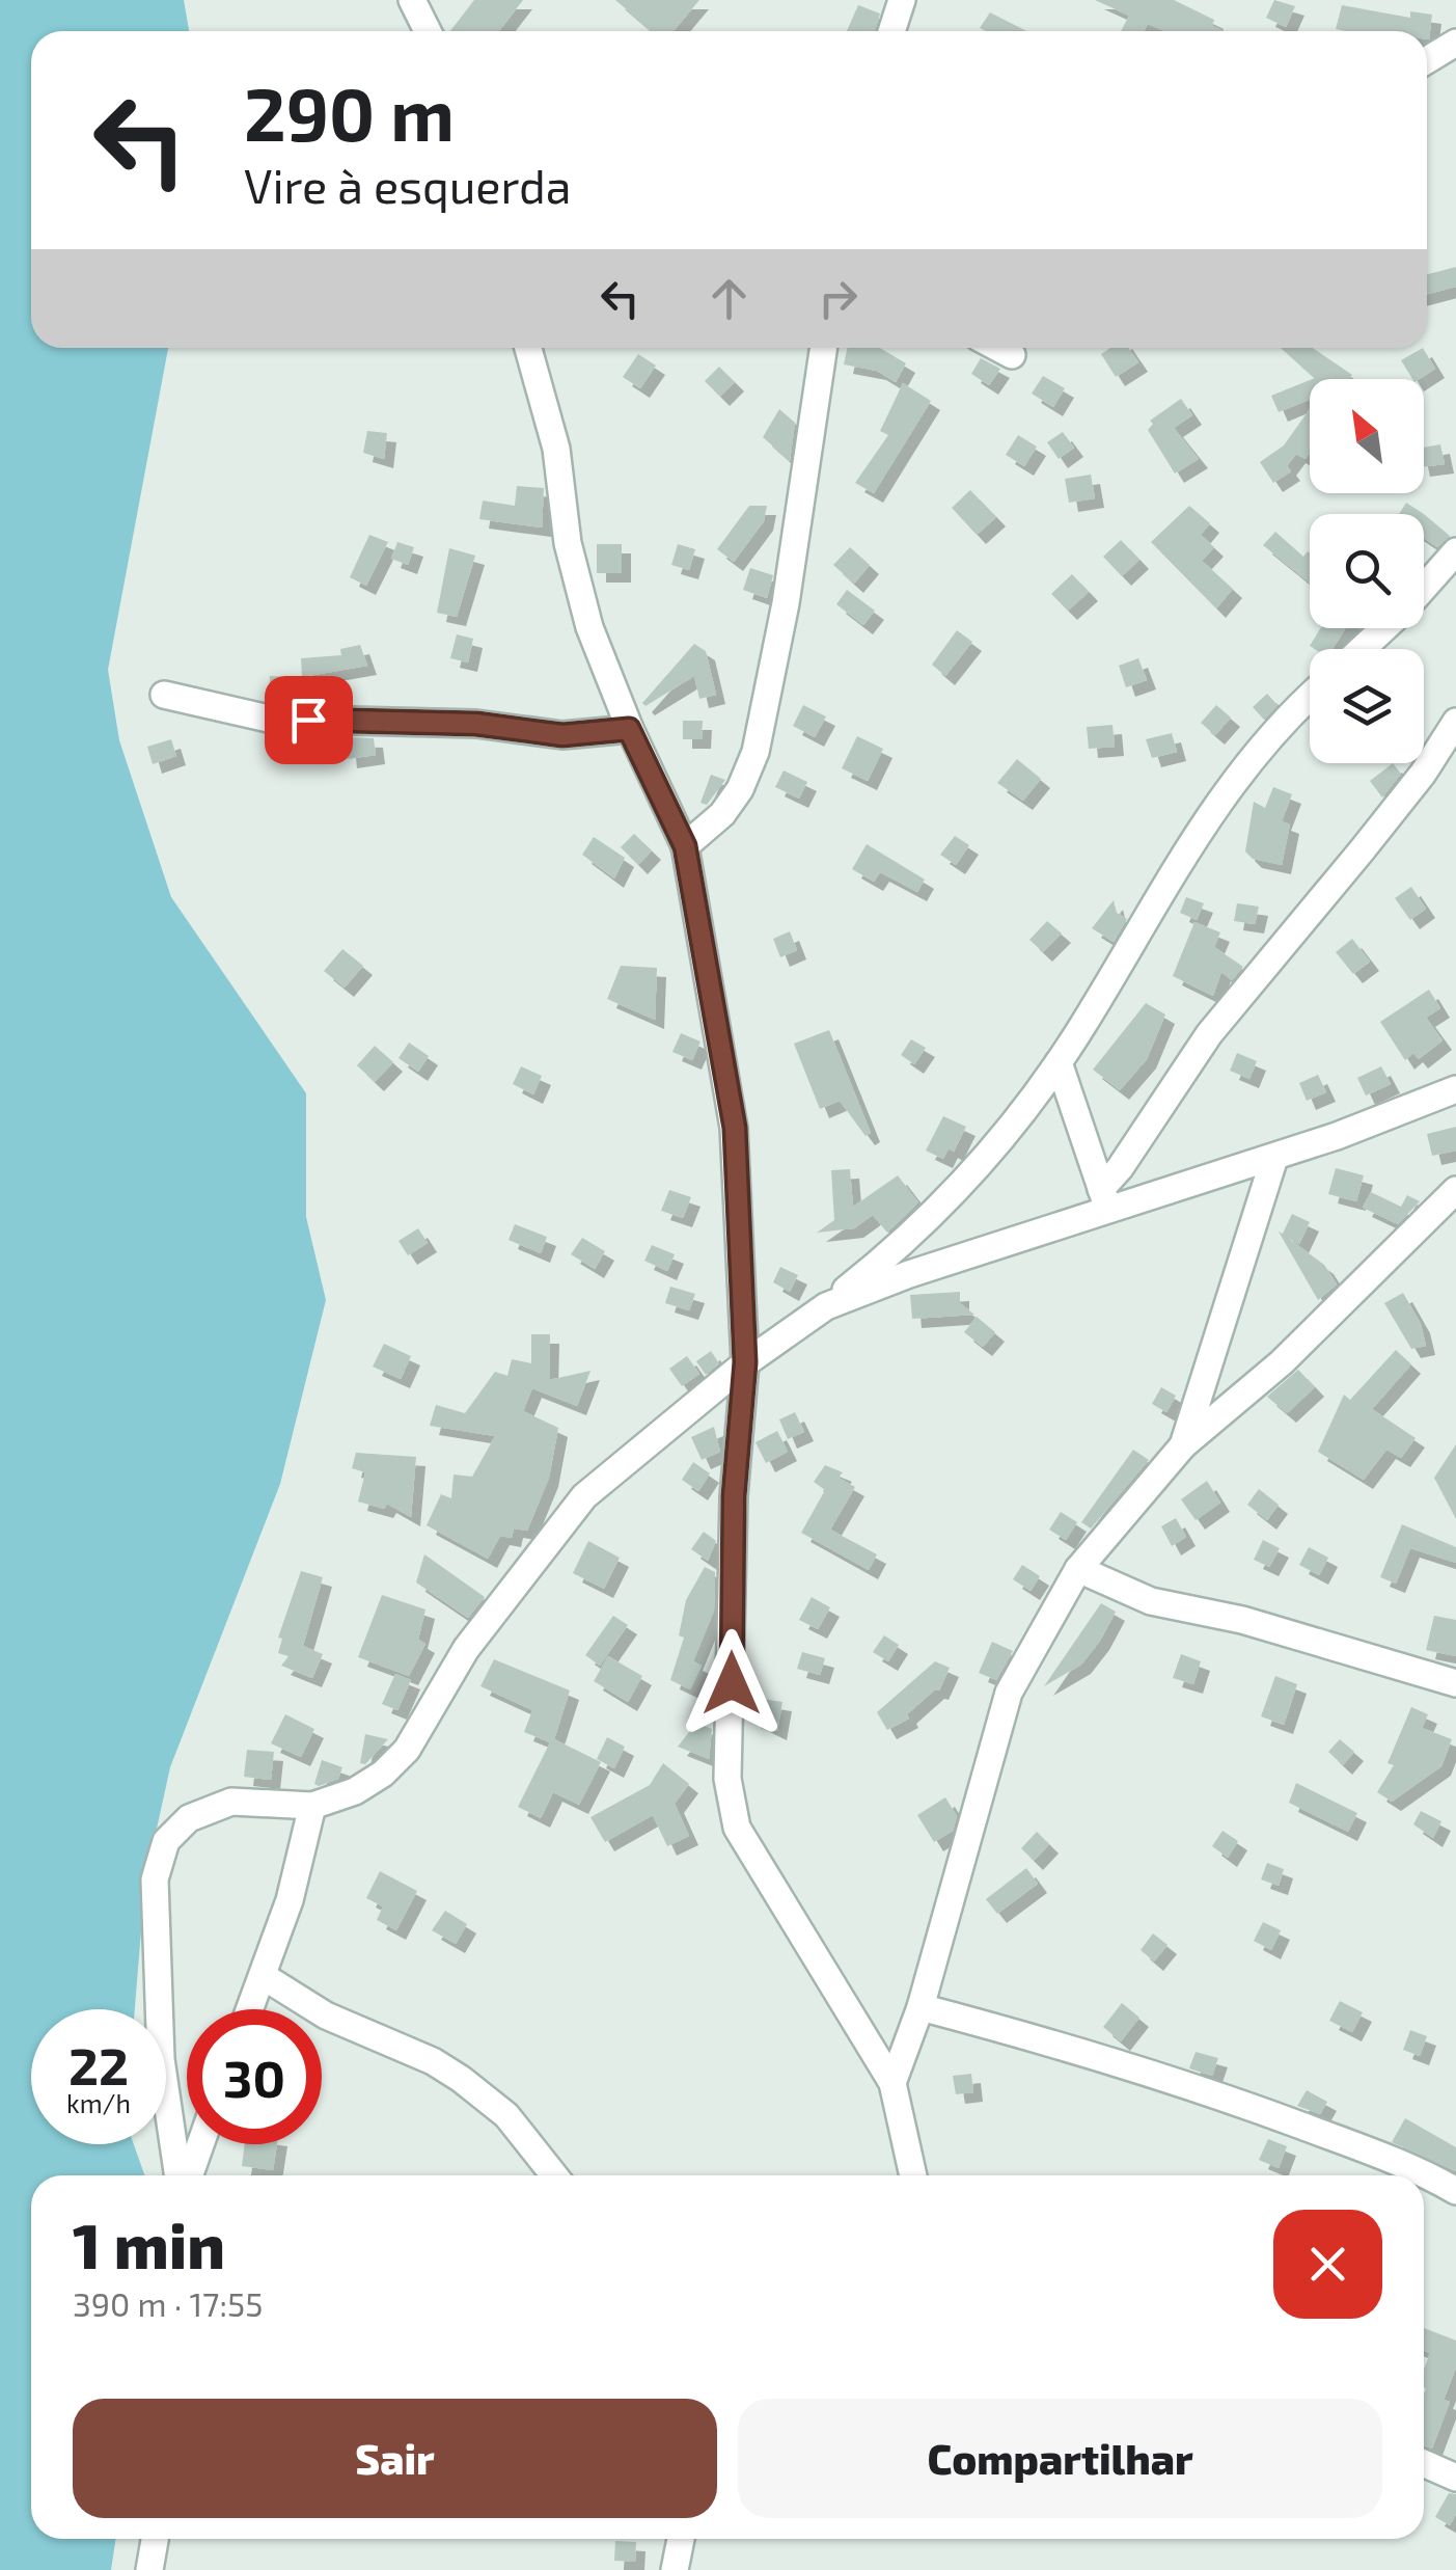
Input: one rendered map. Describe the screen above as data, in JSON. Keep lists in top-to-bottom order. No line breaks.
{"north":"top left","page":{"turn":["290 m","Vire à esquerda"],"speed":"22 km/h","limit":"30","heading":["1 min","390 m · 17:55"],"buttons":["Sair","Compartilhar"]}}
